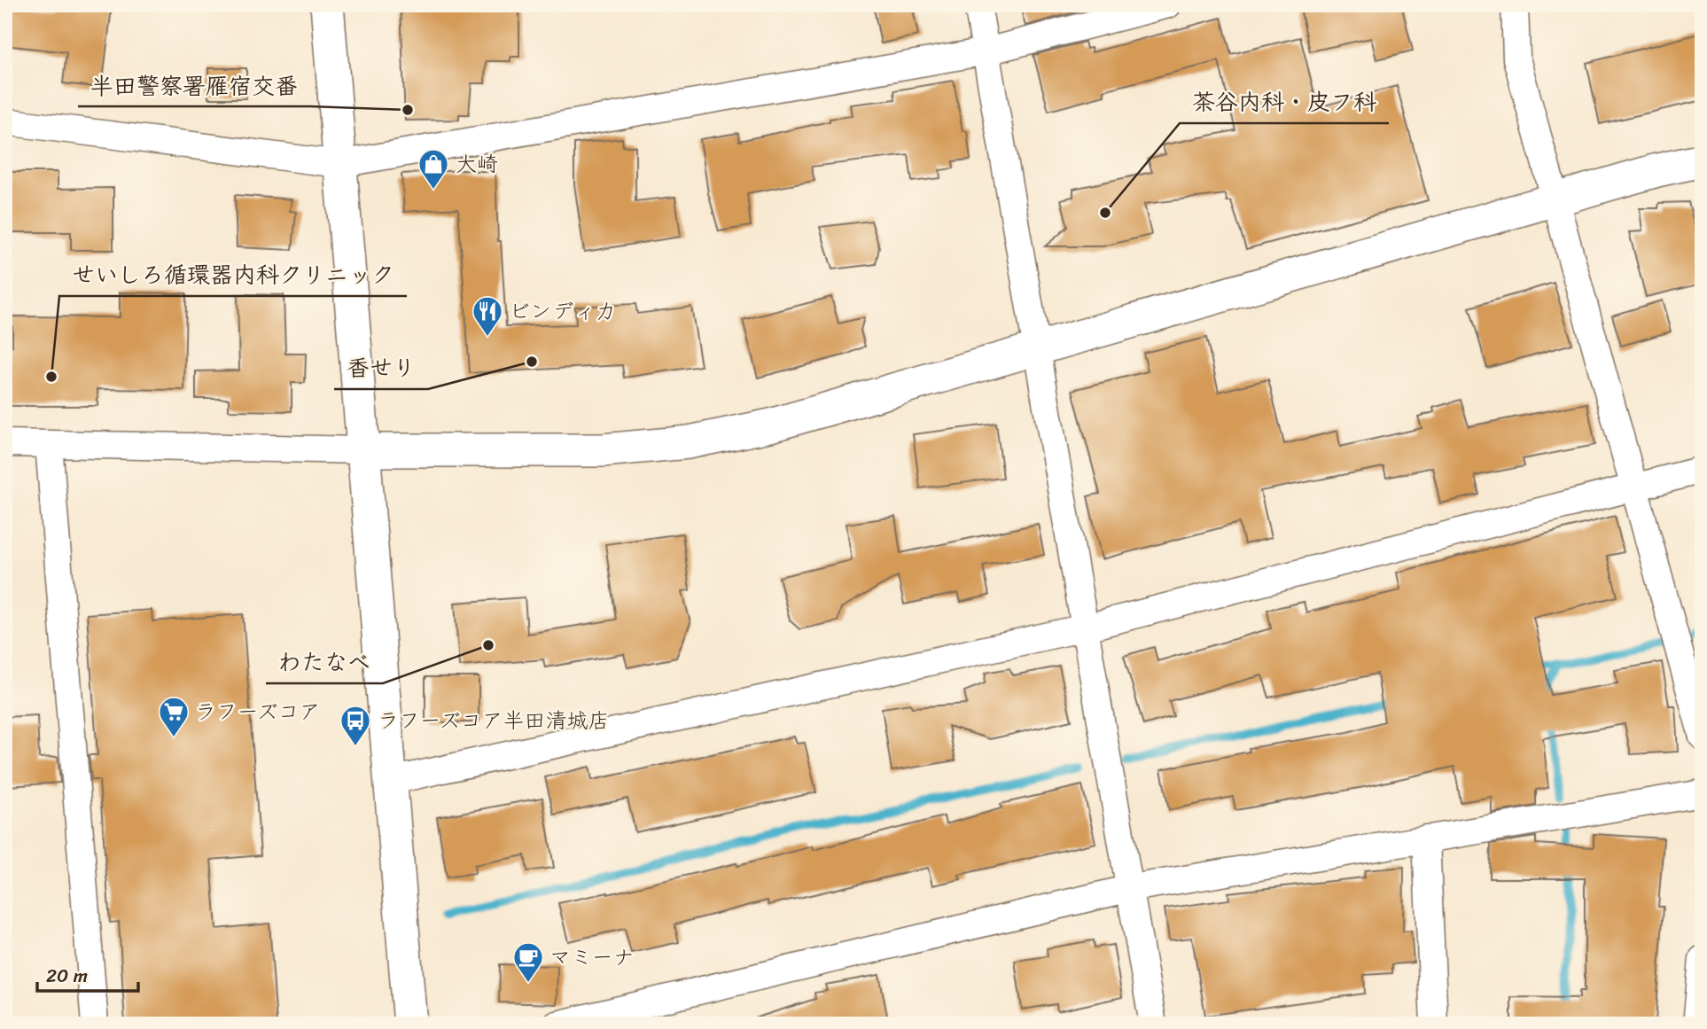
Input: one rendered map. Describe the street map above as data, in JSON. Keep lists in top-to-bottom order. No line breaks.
{"places":{"other":["半田警察署雁宿交番","茶谷内科・皮フ科","香せり","せいしろ循環器内科クリニック","わたなべ"],"shop":["大崎"],"restaurant":["ビンディカ"],"supermarket":["ラフーズコア"],"bus stop":["ラフーズコア半田清城店"],"cafe":["マミーナ"]},"scale_bar":"20 m"}
